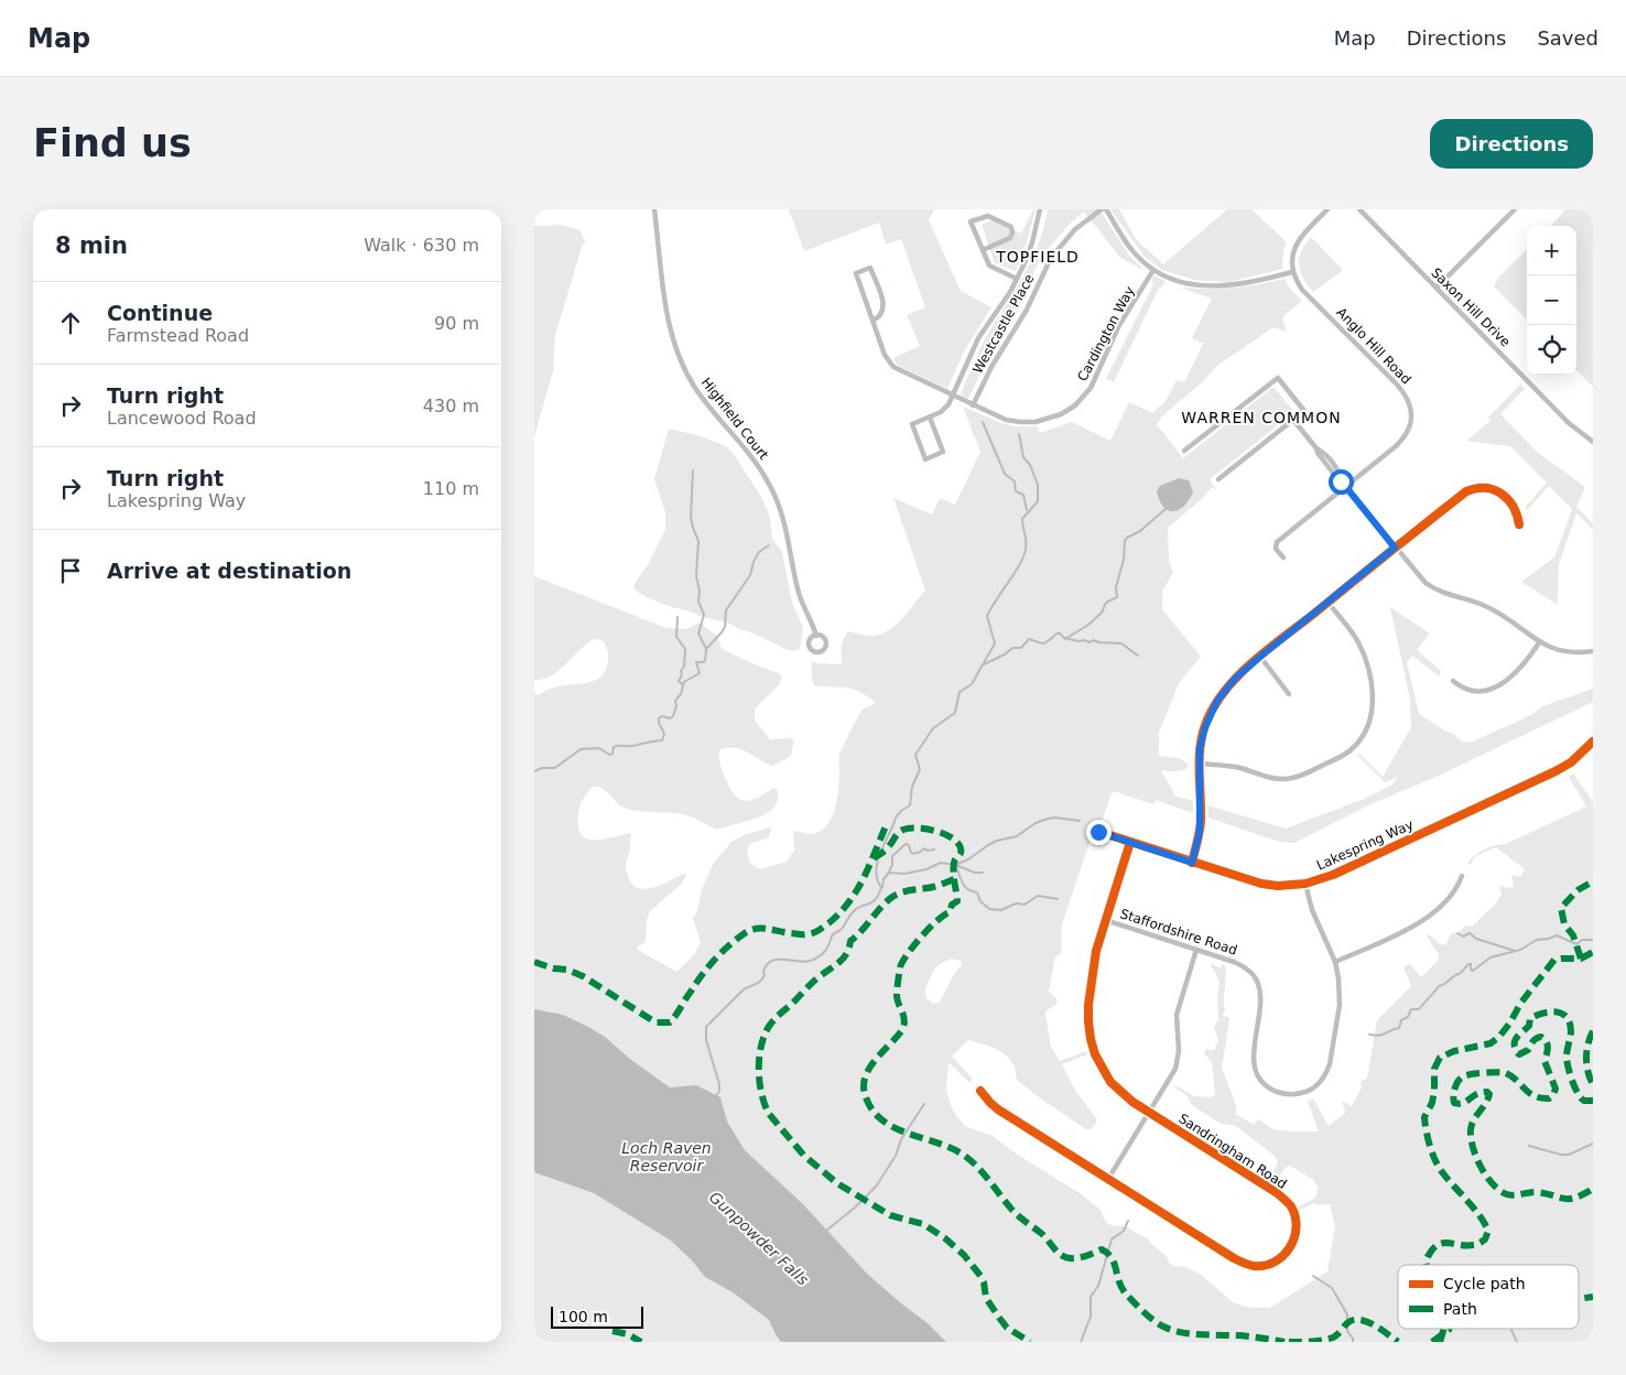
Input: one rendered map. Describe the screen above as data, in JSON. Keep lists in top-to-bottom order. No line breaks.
{"streets":{"street":["Saxon Hill Drive","Westcastle Place","Cardington Way","Anglo Hill Road","Highfield Court","Lakespring Way","Staffordshire Road","Sandringham Road"]},"crossings":[["Westcastle Place","Cardington Way"],["Lakespring Way","Staffordshire Road"],["Lakespring Way","Sandringham Road"],["Staffordshire Road","Sandringham Road"]],"districts":["TOPFIELD","WARREN COMMON"],"water":["Loch Raven Reservoir","Gunpowder Falls"],"legend":["Cycle path","Path"],"scale_bar":"100 m","page":{"header":"Map","nav":["Map","Directions","Saved"],"buttons":"Directions","title":"Find us","heading":["8 min","Walk · 630 m"],"map_buttons":["+","−"],"list":[["Continue","Farmstead Road","90 m"],["Turn right","Lancewood Road","430 m"],["Turn right","Lakespring Way","110 m"],"Arrive at destination"],"scale":"100 m"}}
